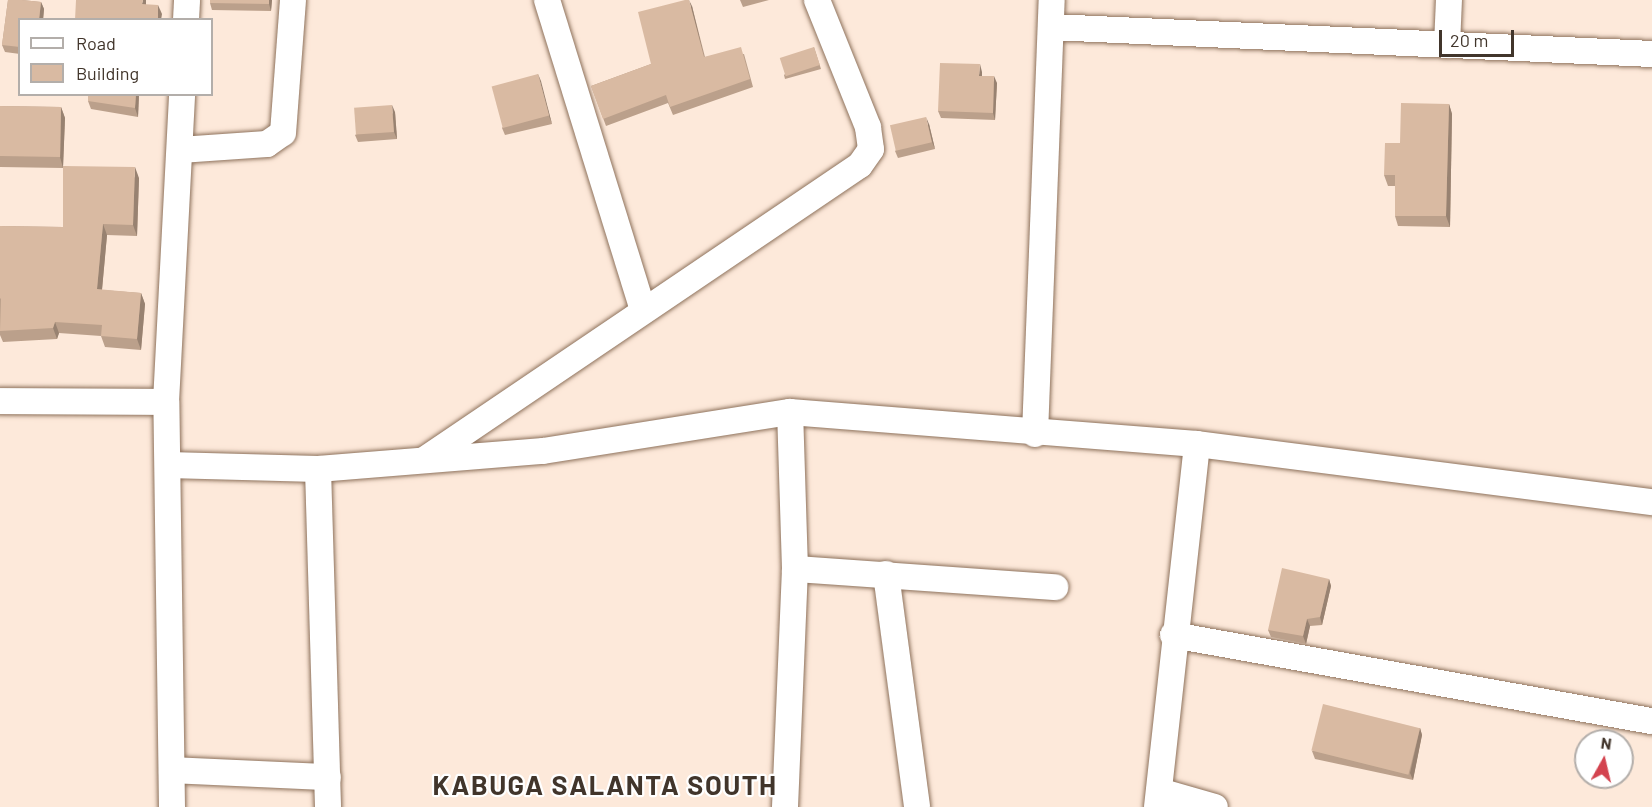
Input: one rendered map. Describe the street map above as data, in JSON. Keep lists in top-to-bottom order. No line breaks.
{"districts":["KABUGA SALANTA SOUTH"],"legend":["Road","Building"],"scale_bar":"20 m","north":"top"}
